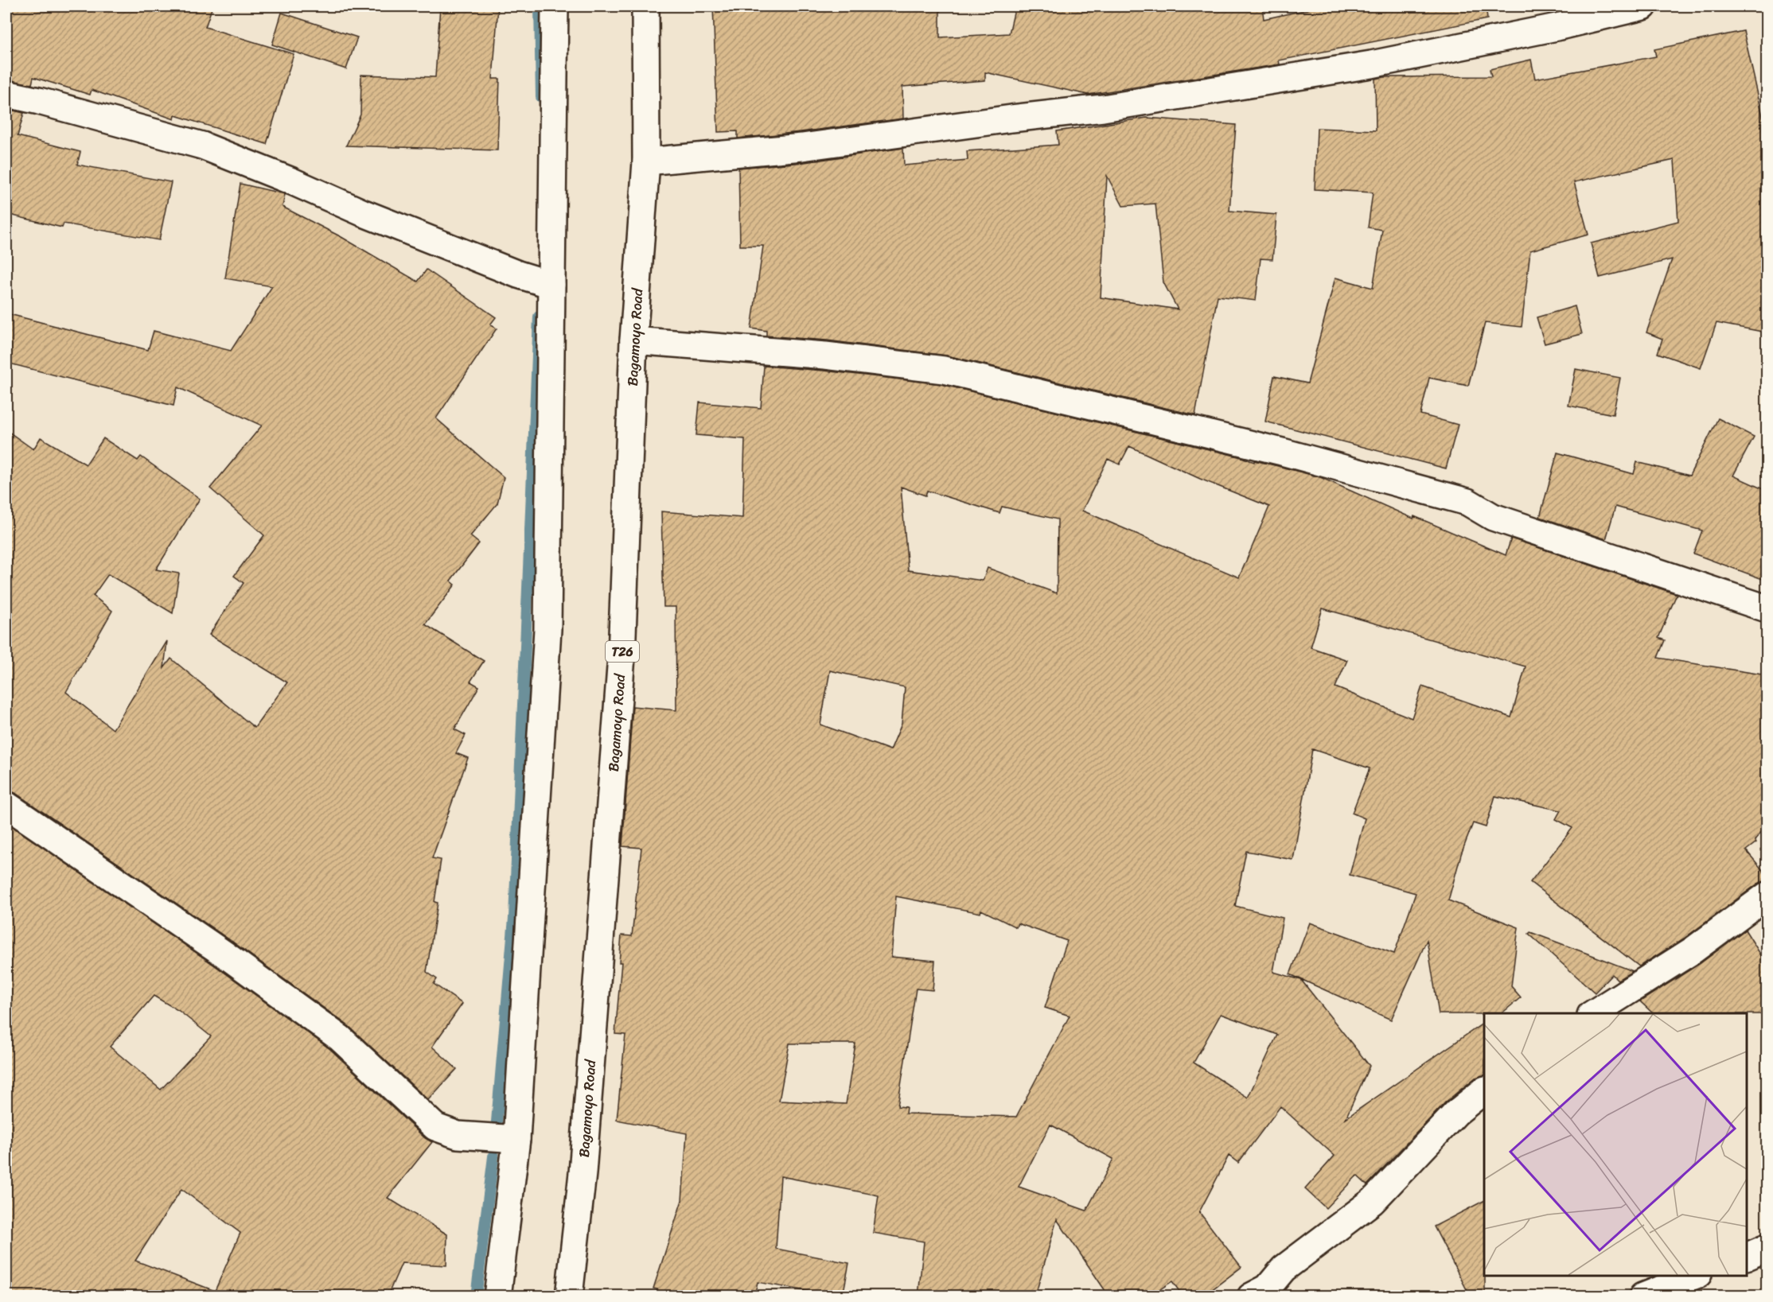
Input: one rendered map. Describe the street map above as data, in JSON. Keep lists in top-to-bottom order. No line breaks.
{"streets":{"main road":["Bagamoyo Road","T26"]}}
